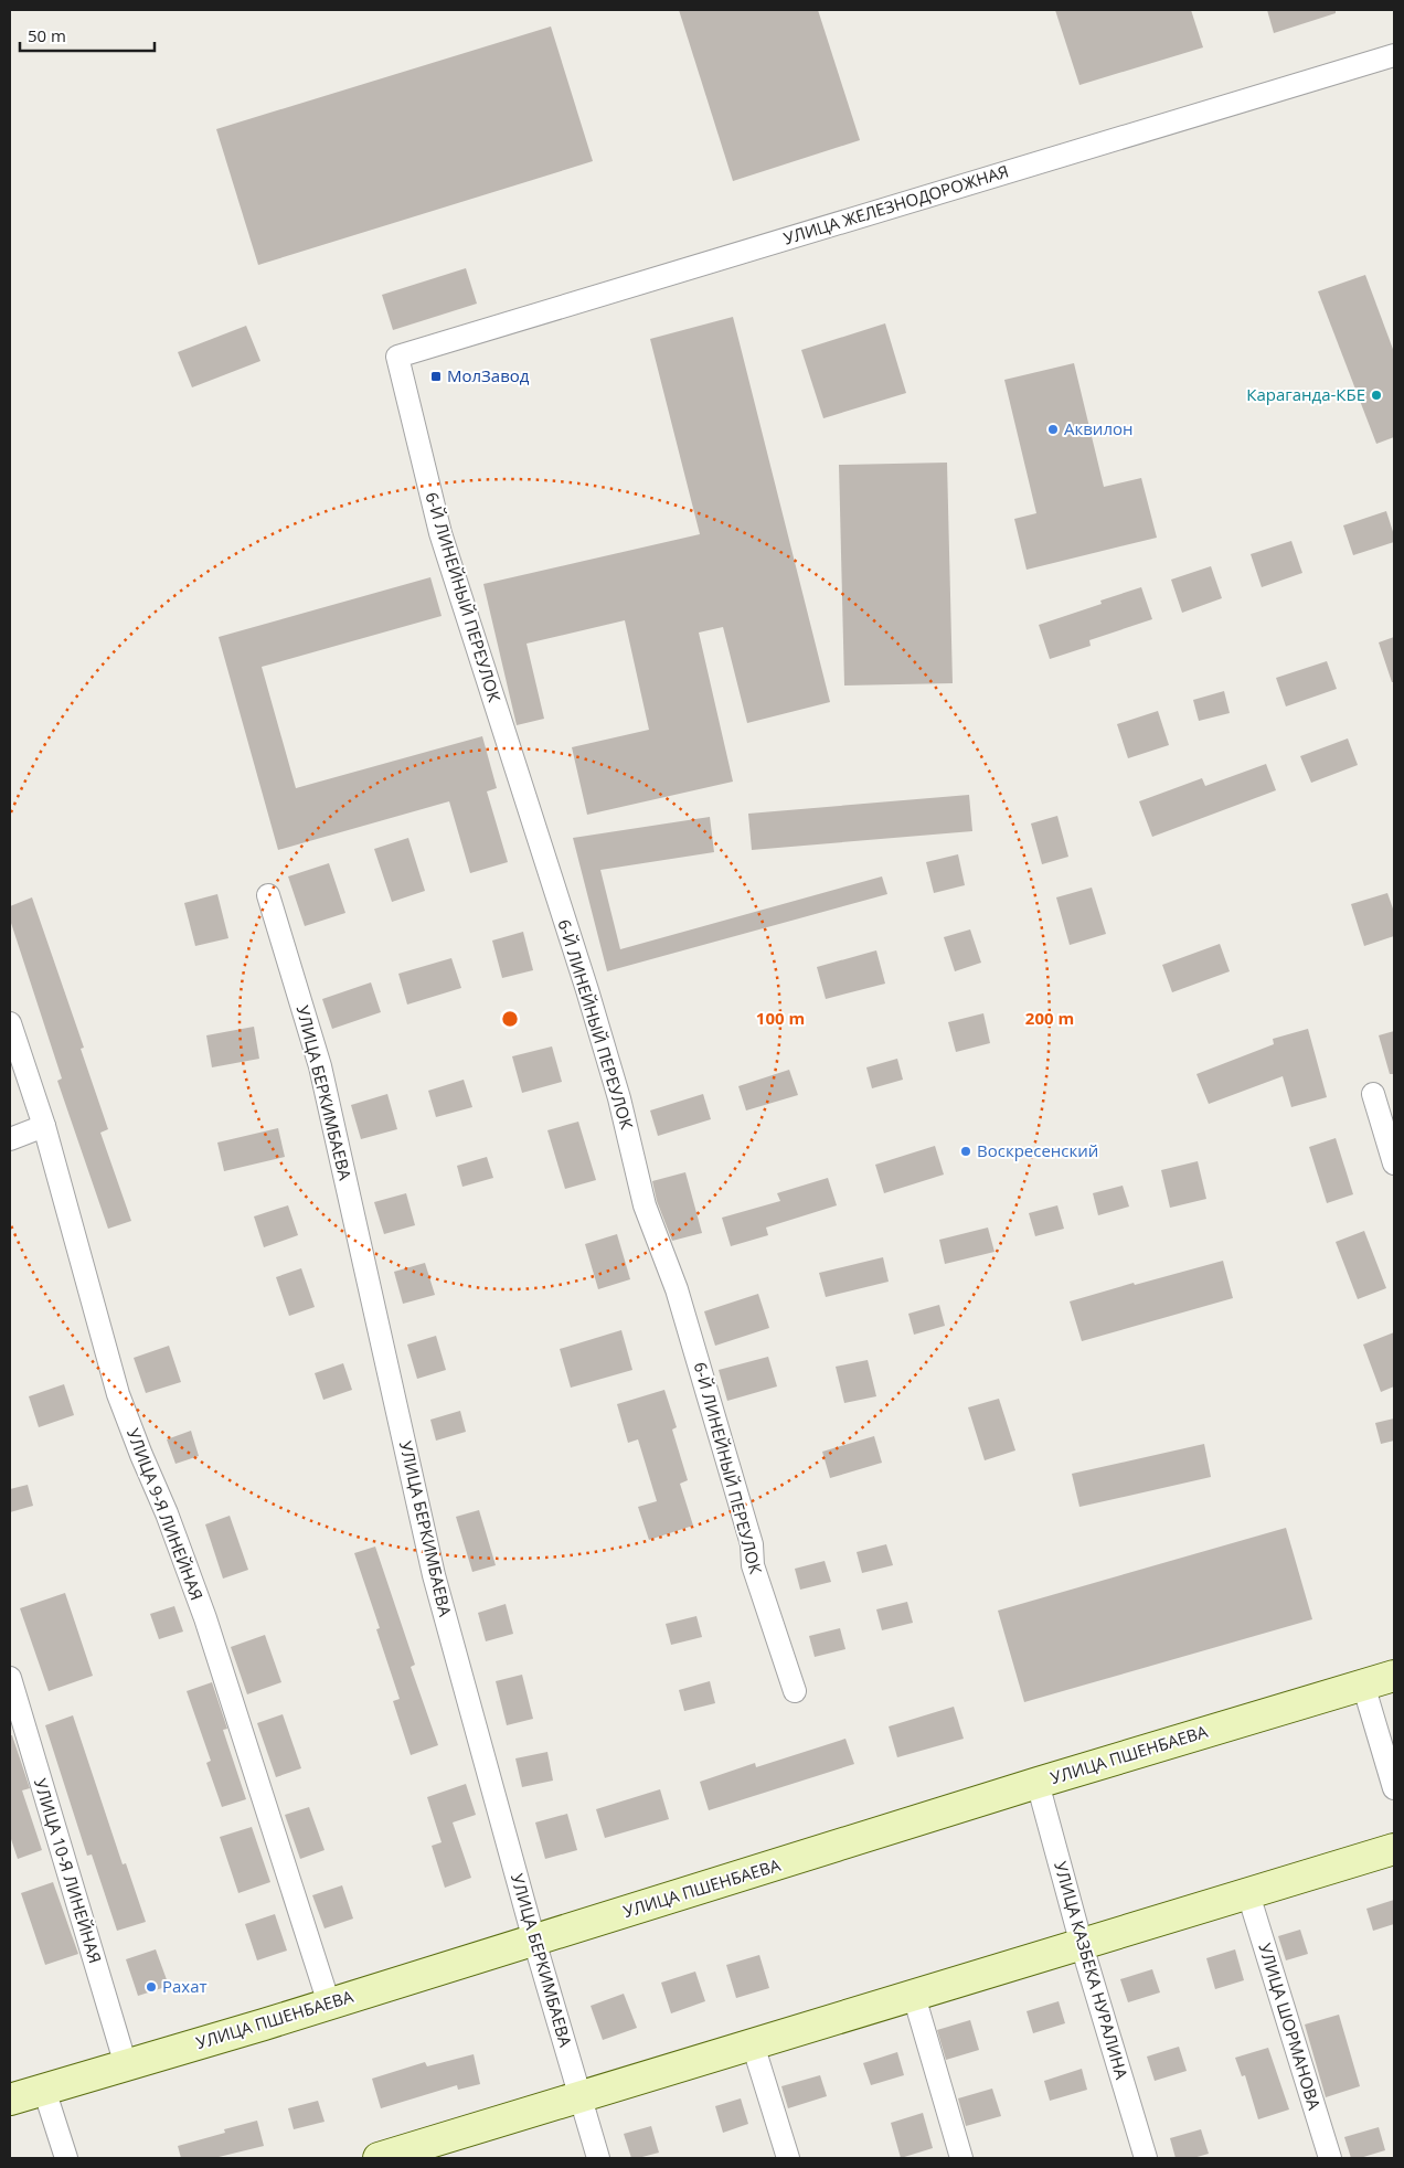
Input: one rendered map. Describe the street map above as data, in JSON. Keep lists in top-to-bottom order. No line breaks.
{"streets":{"street":["УЛИЦА ЖЕЛЕЗНОДОРОЖНАЯ","6-Й ЛИНЕЙНЫЙ ПЕРЕУЛОК","УЛИЦА БЕРКИМБАЕВА","УЛИЦА 9-Я ЛИНЕЙНАЯ","УЛИЦА ПШЕНБАЕВА","УЛИЦА 10-Я ЛИНЕЙНАЯ","УЛИЦА КАЗБЕКА НУРАЛИНА","УЛИЦА ШОРМАНОВА"]},"crossings":[["УЛИЦА ЖЕЛЕЗНОДОРОЖНАЯ","6-Й ЛИНЕЙНЫЙ ПЕРЕУЛОК"],["УЛИЦА БЕРКИМБАЕВА","УЛИЦА ПШЕНБАЕВА"],["УЛИЦА 9-Я ЛИНЕЙНАЯ","УЛИЦА ПШЕНБАЕВА"],["УЛИЦА ПШЕНБАЕВА","УЛИЦА 10-Я ЛИНЕЙНАЯ"],["УЛИЦА ПШЕНБАЕВА","УЛИЦА КАЗБЕКА НУРАЛИНА"]],"places":{"transit":["МолЗавод"],"other":["Караганда-КБЕ","Аквилон","Воскресенский","Рахат"]},"scale_bar":"50 m","rings":["100 m","200 m"]}
